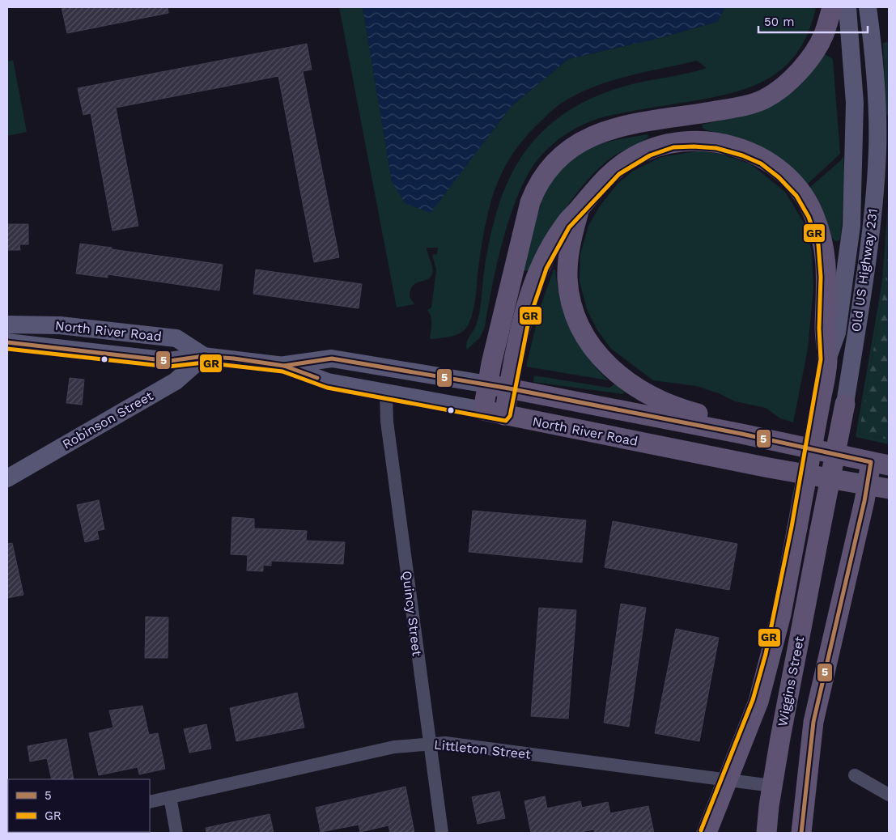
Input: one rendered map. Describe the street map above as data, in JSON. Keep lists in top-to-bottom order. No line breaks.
{"streets":{"main road":["Old US Highway 231","North River Road","Robinson Street","Wiggins Street"],"street":["Quincy Street","Littleton Street"]},"crossings":[["Old US Highway 231","Wiggins Street"],["North River Road","Robinson Street"],["North River Road","Quincy Street"],["Quincy Street","Littleton Street"],["Wiggins Street","Littleton Street"]],"lines":["transit line GR","transit line 5"],"legend":["5","GR"],"scale_bar":"50 m"}
